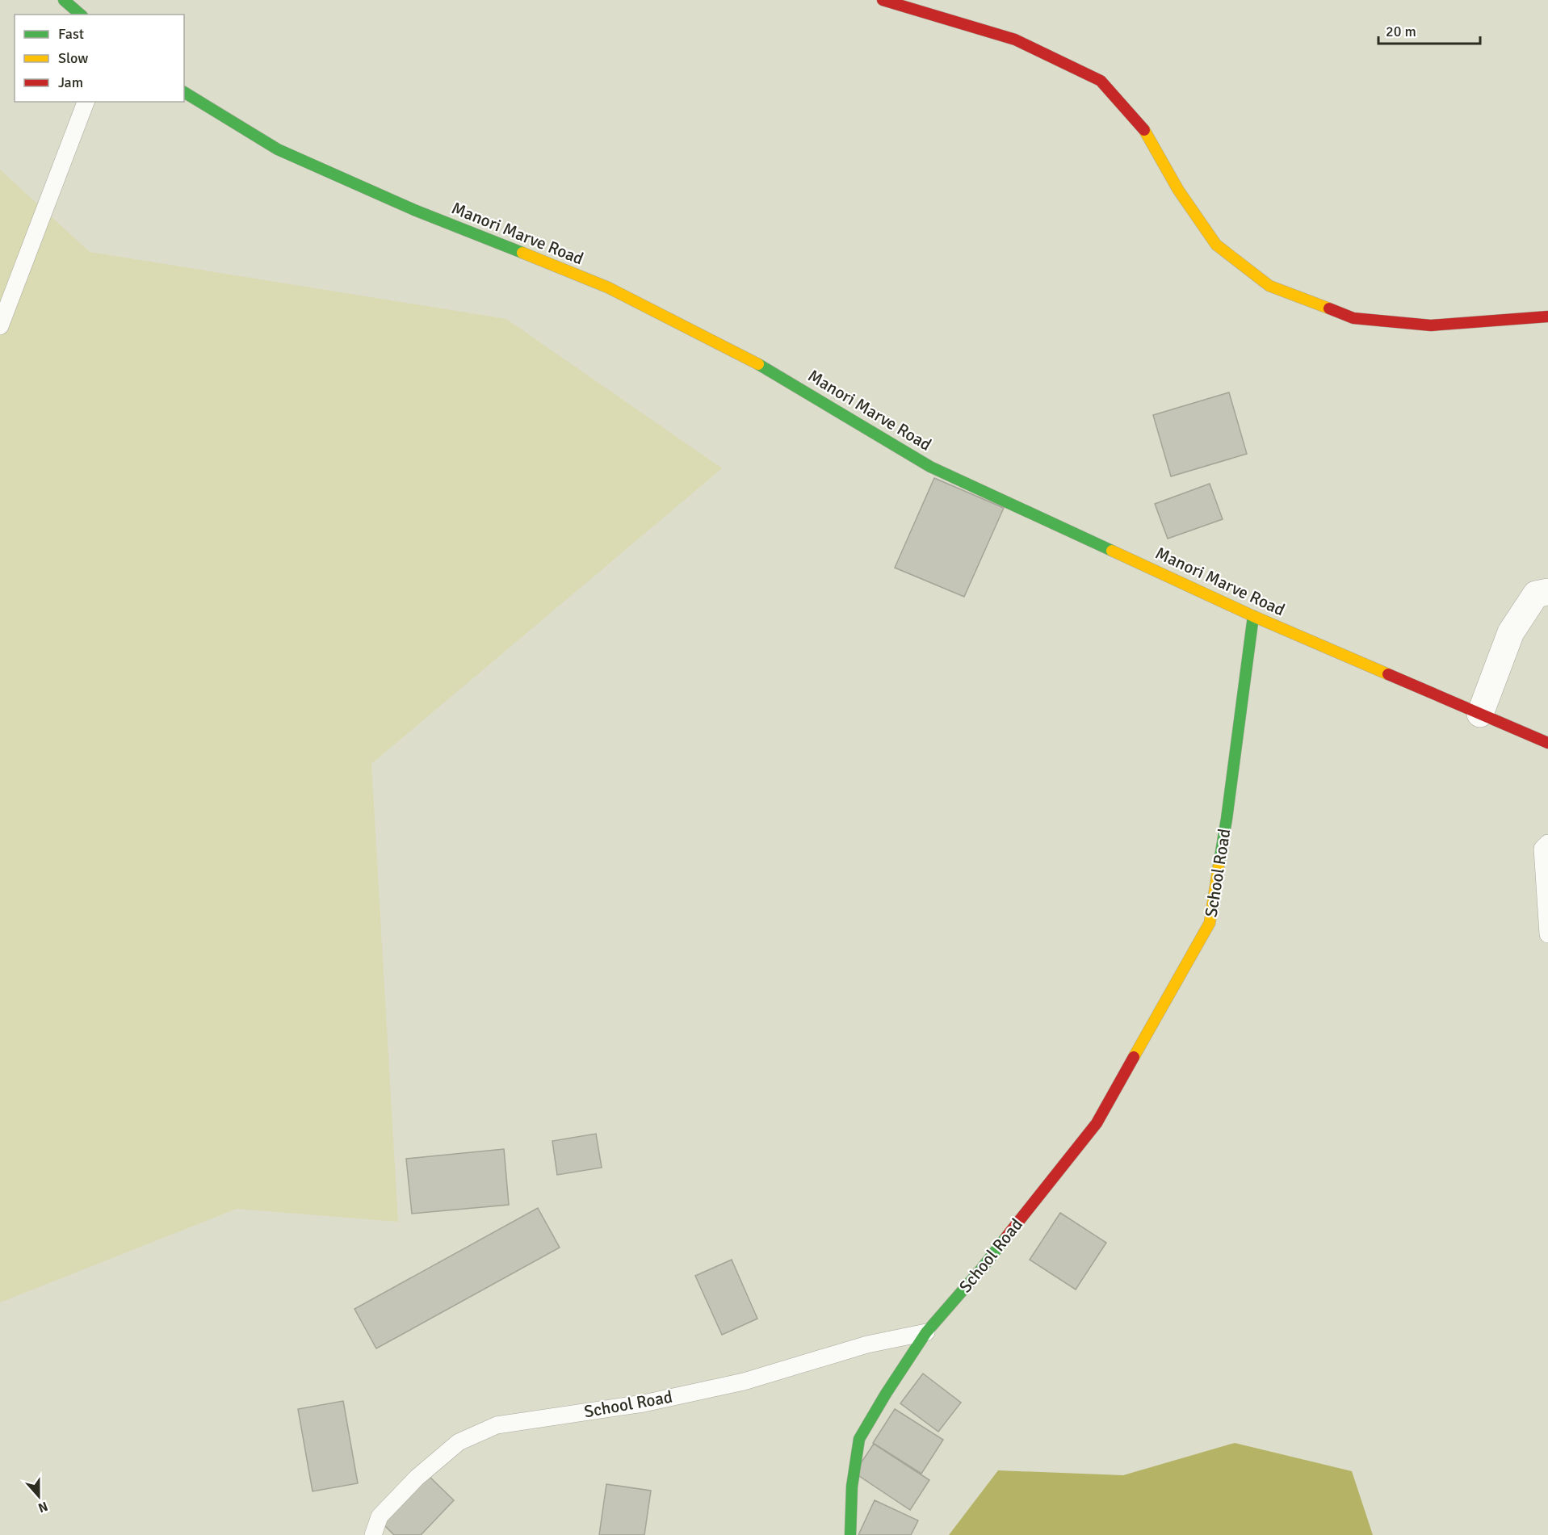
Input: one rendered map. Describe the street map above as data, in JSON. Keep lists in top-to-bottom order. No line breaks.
{"streets":{"street":["Manori Marve Road","School Road"]},"crossings":[["Manori Marve Road","School Road"]],"legend":["Fast","Slow","Jam"],"scale_bar":"20 m","north":"bottom"}
